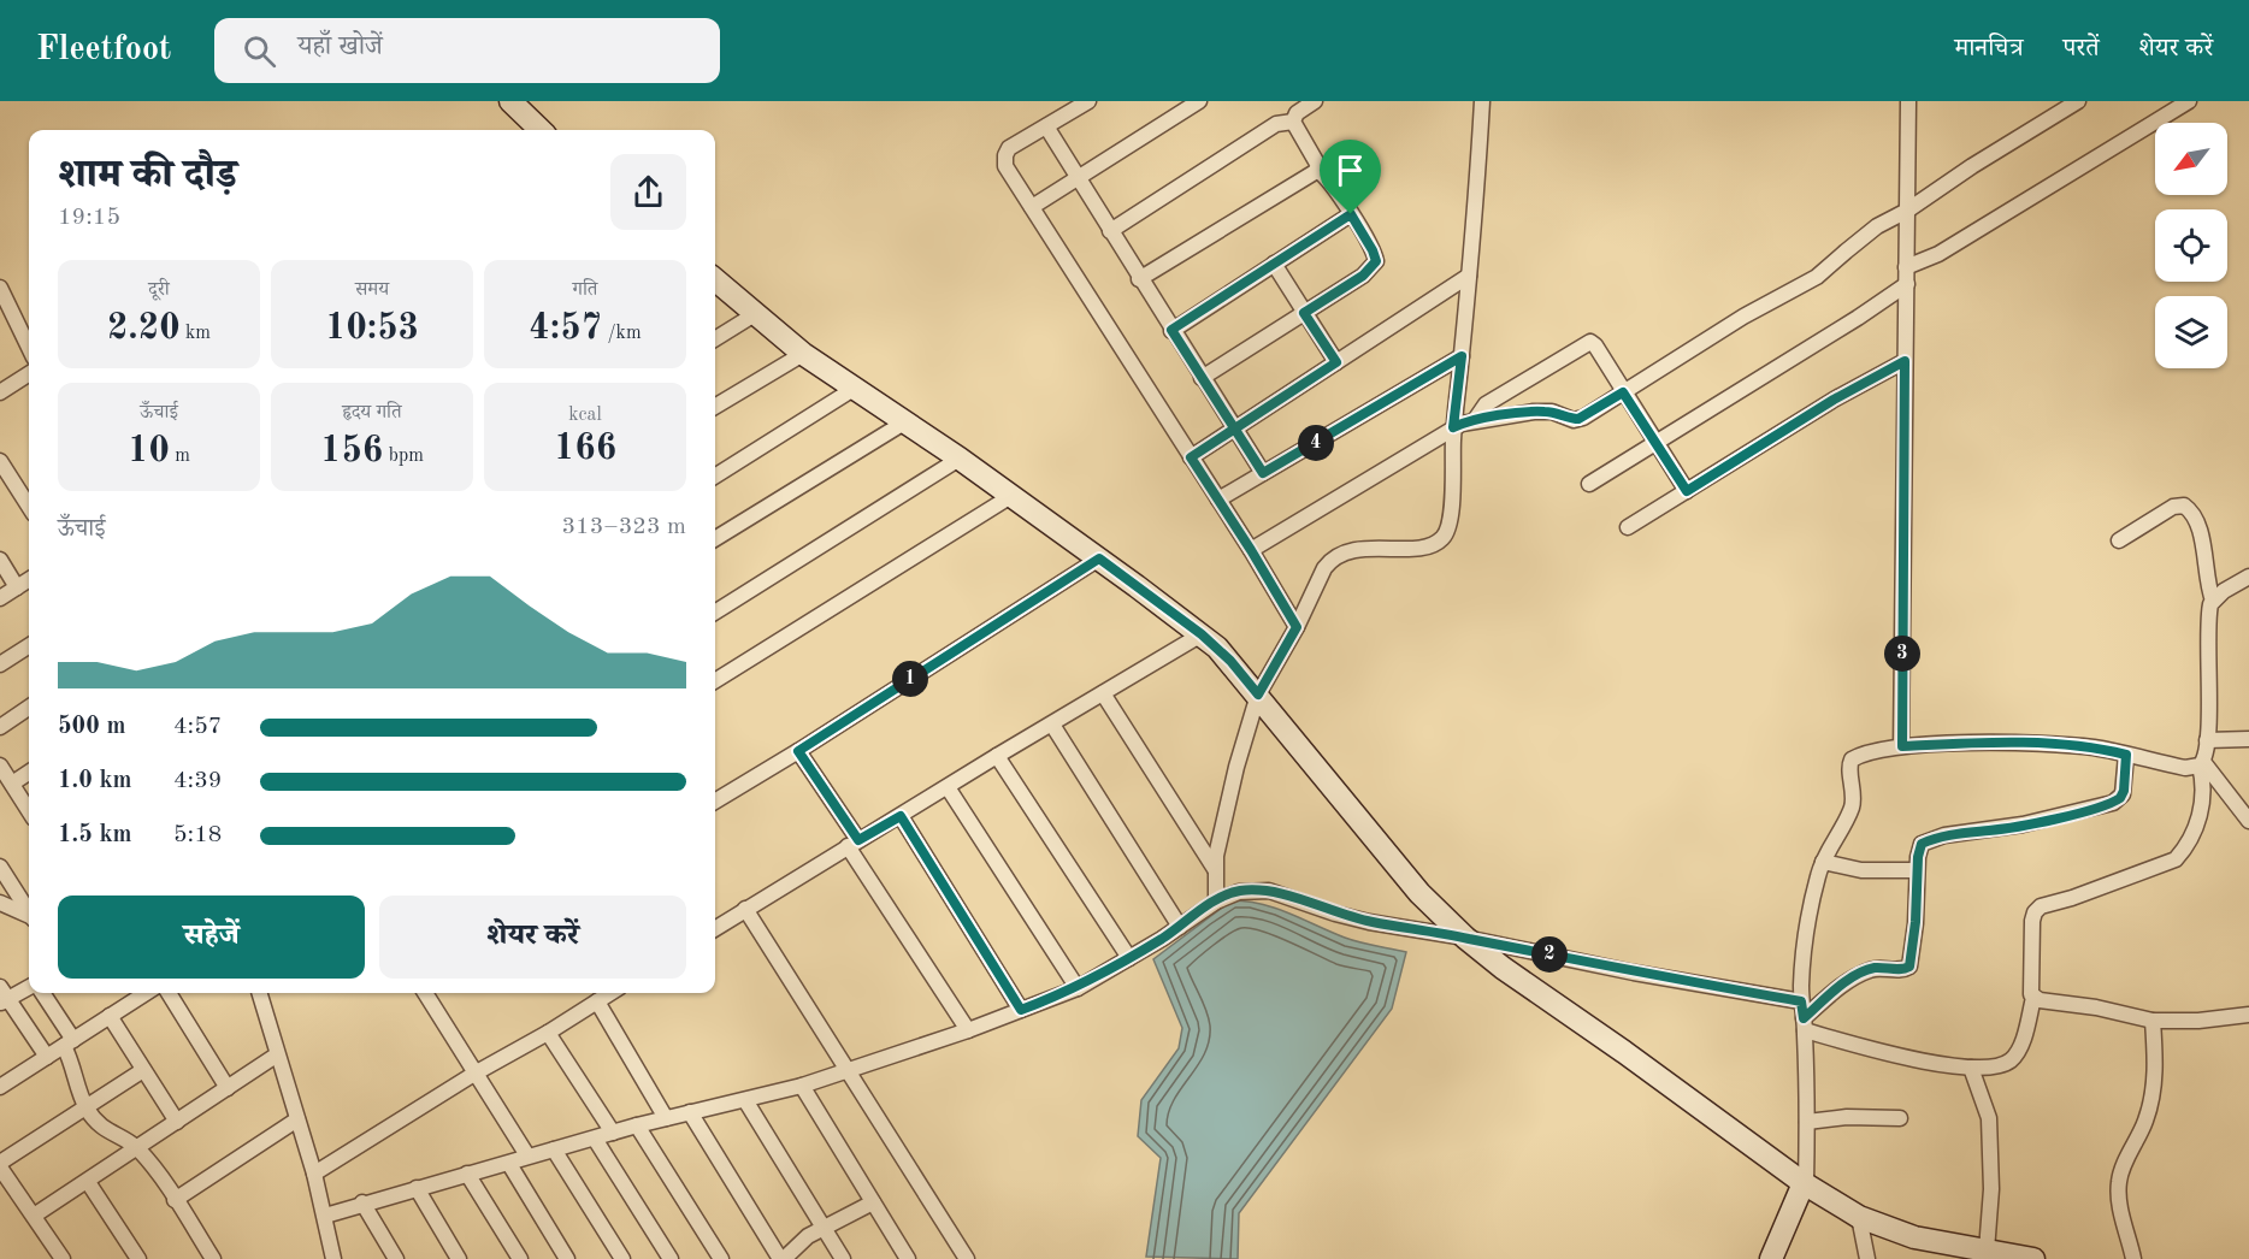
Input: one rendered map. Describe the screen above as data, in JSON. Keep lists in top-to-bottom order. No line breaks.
{"north":"bottom left","page":{"header":"Fleetfoot","search":"यहाँ खोजें","nav":["मानचित्र","परतें","शेयर करें"],"heading":["शाम की दौड़","19:15"],"stats":[["दूरी","2.20 km"],["समय","10:53"],["गति","4:57 /km"],["ऊँचाई","10 m"],["हृदय गति","156 bpm"],["kcal","166"]],"pins":["4","3","1","2"],"chart":["ऊँचाई","313–323 m"],"list":[{"name":"500 m","note":"4:57"},{"name":"1.0 km","note":"4:39"},{"name":"1.5 km","note":"5:18"}],"buttons":["सहेजें","शेयर करें"]}}
